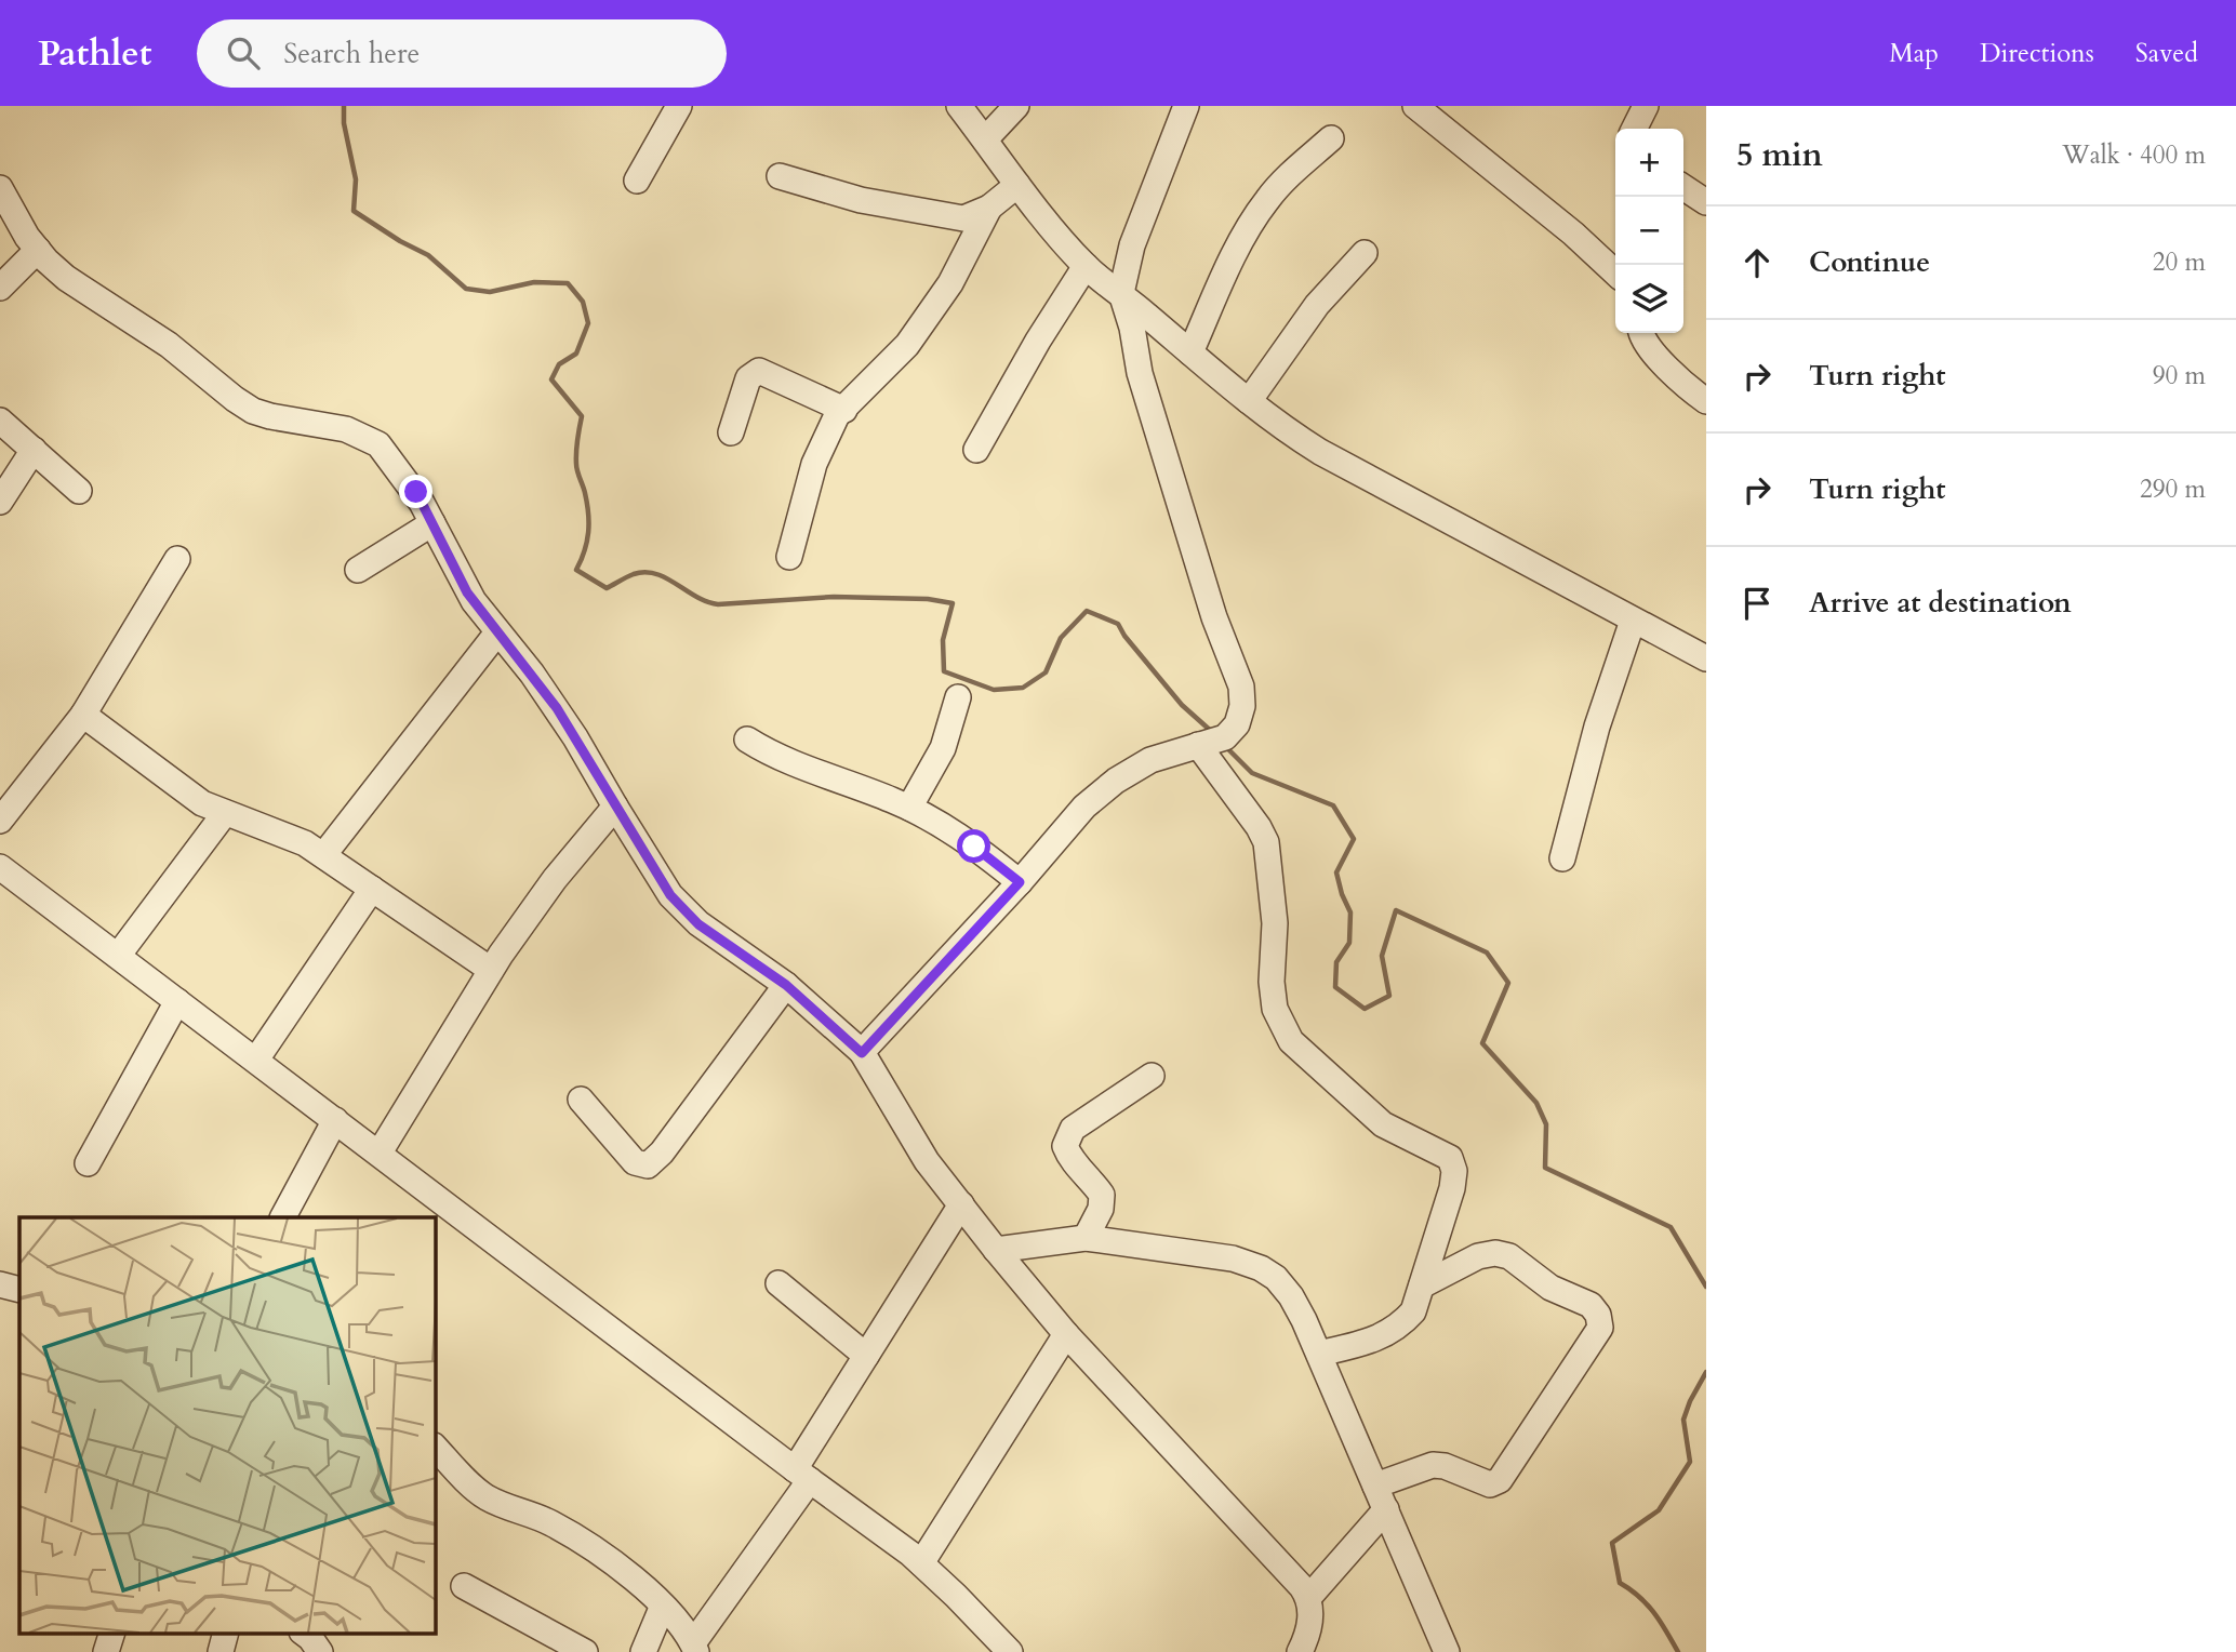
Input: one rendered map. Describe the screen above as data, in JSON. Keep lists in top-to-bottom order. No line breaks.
{"page":{"header":"Pathlet","search":"Search here","nav":["Map","Directions","Saved"],"heading":["5 min","Walk · 400 m"],"map_buttons":["+","−"],"list":[["Continue","20 m"],["Turn right","90 m"],["Turn right","290 m"],"Arrive at destination"]}}
